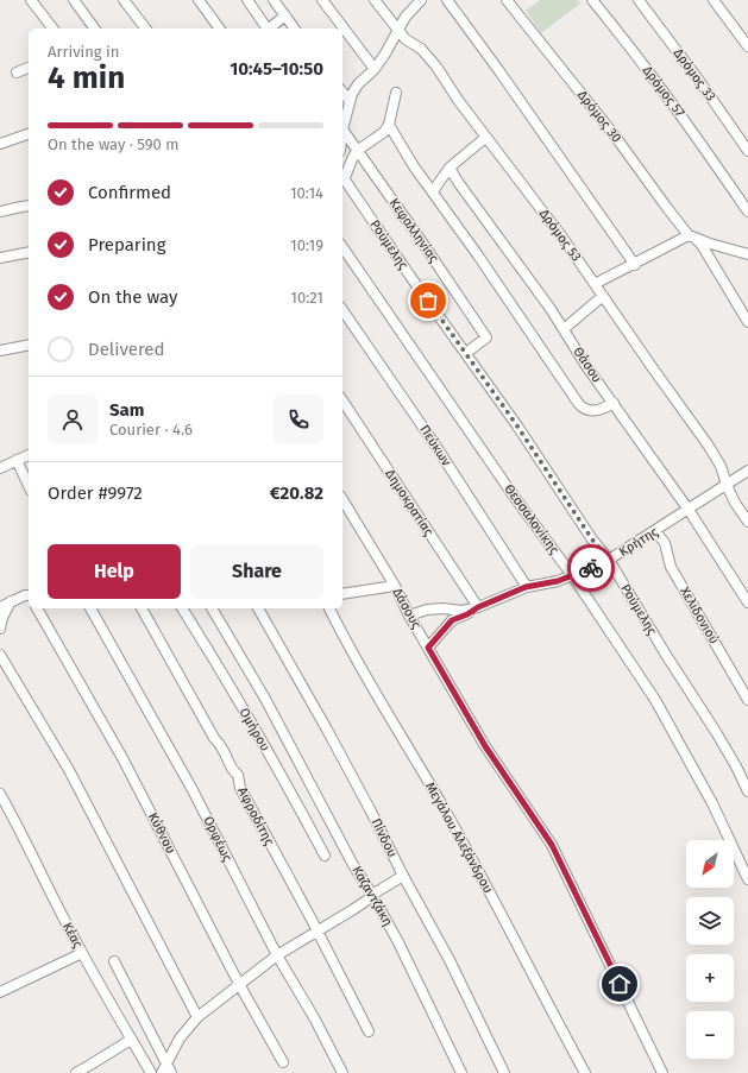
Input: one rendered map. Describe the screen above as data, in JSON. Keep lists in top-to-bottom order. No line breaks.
{"streets":{"street":["Δρόμος 33","Δρόμος 57","Δρόμος 30","Κεφαλληνίας","Δρόμος 53","Ρούμελης","Θάσου","Πεύκων","Δημοκρατίας","Θεσσαλονίκης","Κρήτης","Δάσους","Χελιδονιού","Ομήρου","Αφροδίτης","Κύθνου","Πίνδου","Μεγάλου Αλεξάνδρου","Ορφέως","Καζαντζάκη","Κέας"]},"crossings":[["Κεφαλληνίας","Ρούμελης"],["Δρόμος 53","Κρήτης"],["Ρούμελης","Κρήτης"],["Θάσου","Κρήτης"],["Πεύκων","Κρήτης"],["Δημοκρατίας","Κρήτης"],["Θεσσαλονίκης","Κρήτης"],["Κρήτης","Δάσους"],["Κρήτης","Χελιδονιού"]],"north":"bottom left","page":{"heading":["4 min","Arriving in","10:45–10:50"],"panel":["Sam","Courier · 4.6","Order #9972","€20.82"],"bar":"On the way · 590 m","list":[["Confirmed","10:14"],["Preparing","10:19"],["On the way","10:21"],"Delivered"],"buttons":["Help","Share"],"map_buttons":["+","−"]}}
